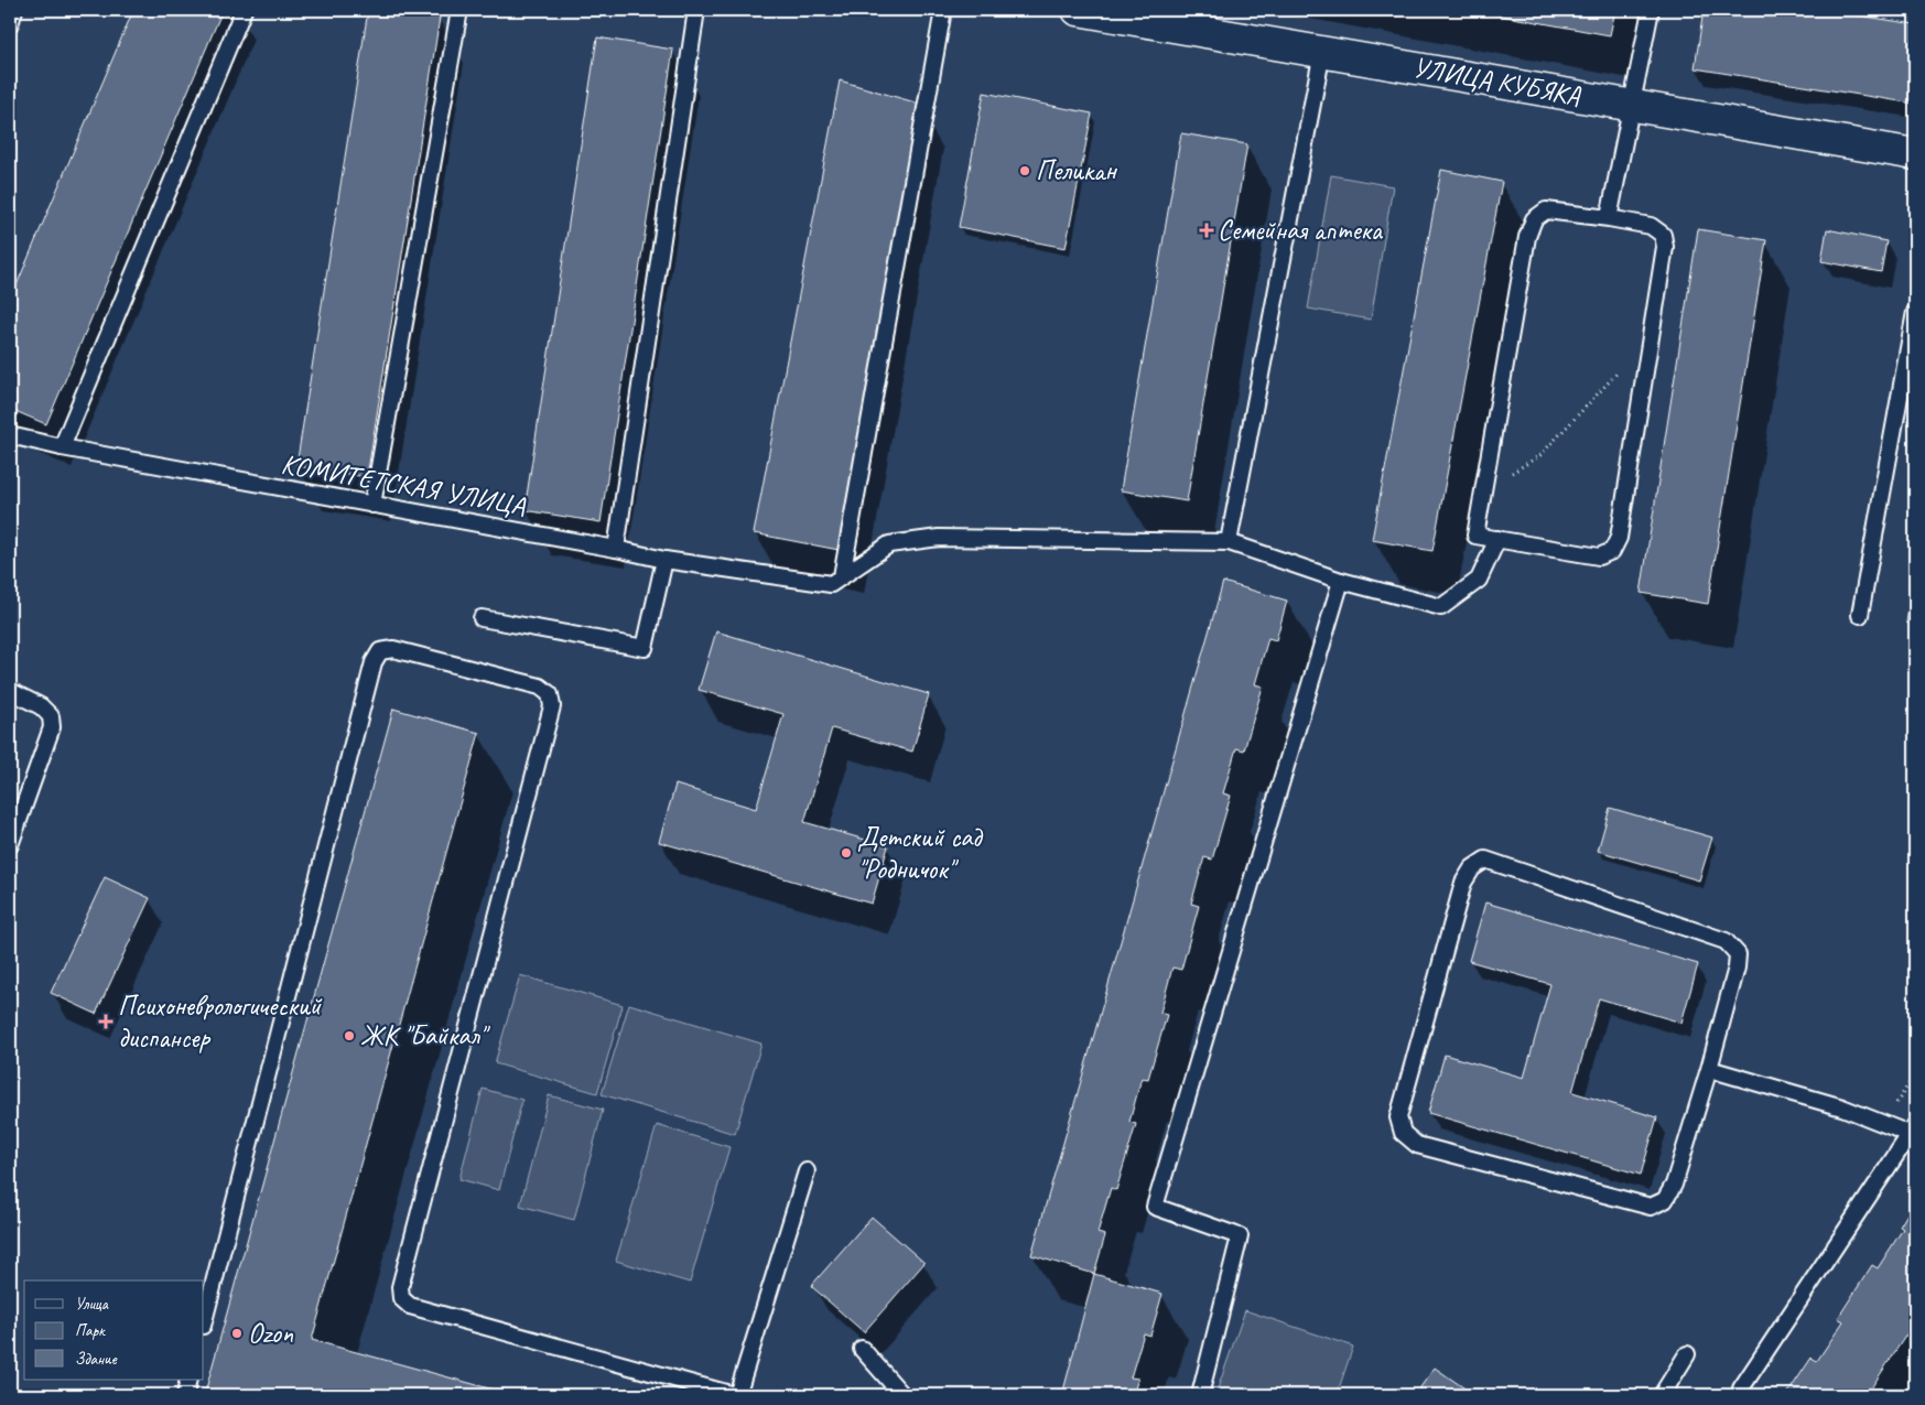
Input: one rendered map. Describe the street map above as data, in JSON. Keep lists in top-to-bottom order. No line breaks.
{"streets":{"street":["УЛИЦА КУБЯКА"],"lane":["КОМИТЕТСКАЯ УЛИЦА"]},"places":{"other":["Пеликан","Детский сад \"Родничок\"","ЖК \"Байкал\"","Ozon"],"health":["Семейная аптека","Психоневрологический диспансер"]},"legend":["Улица","Парк","Здание"]}
